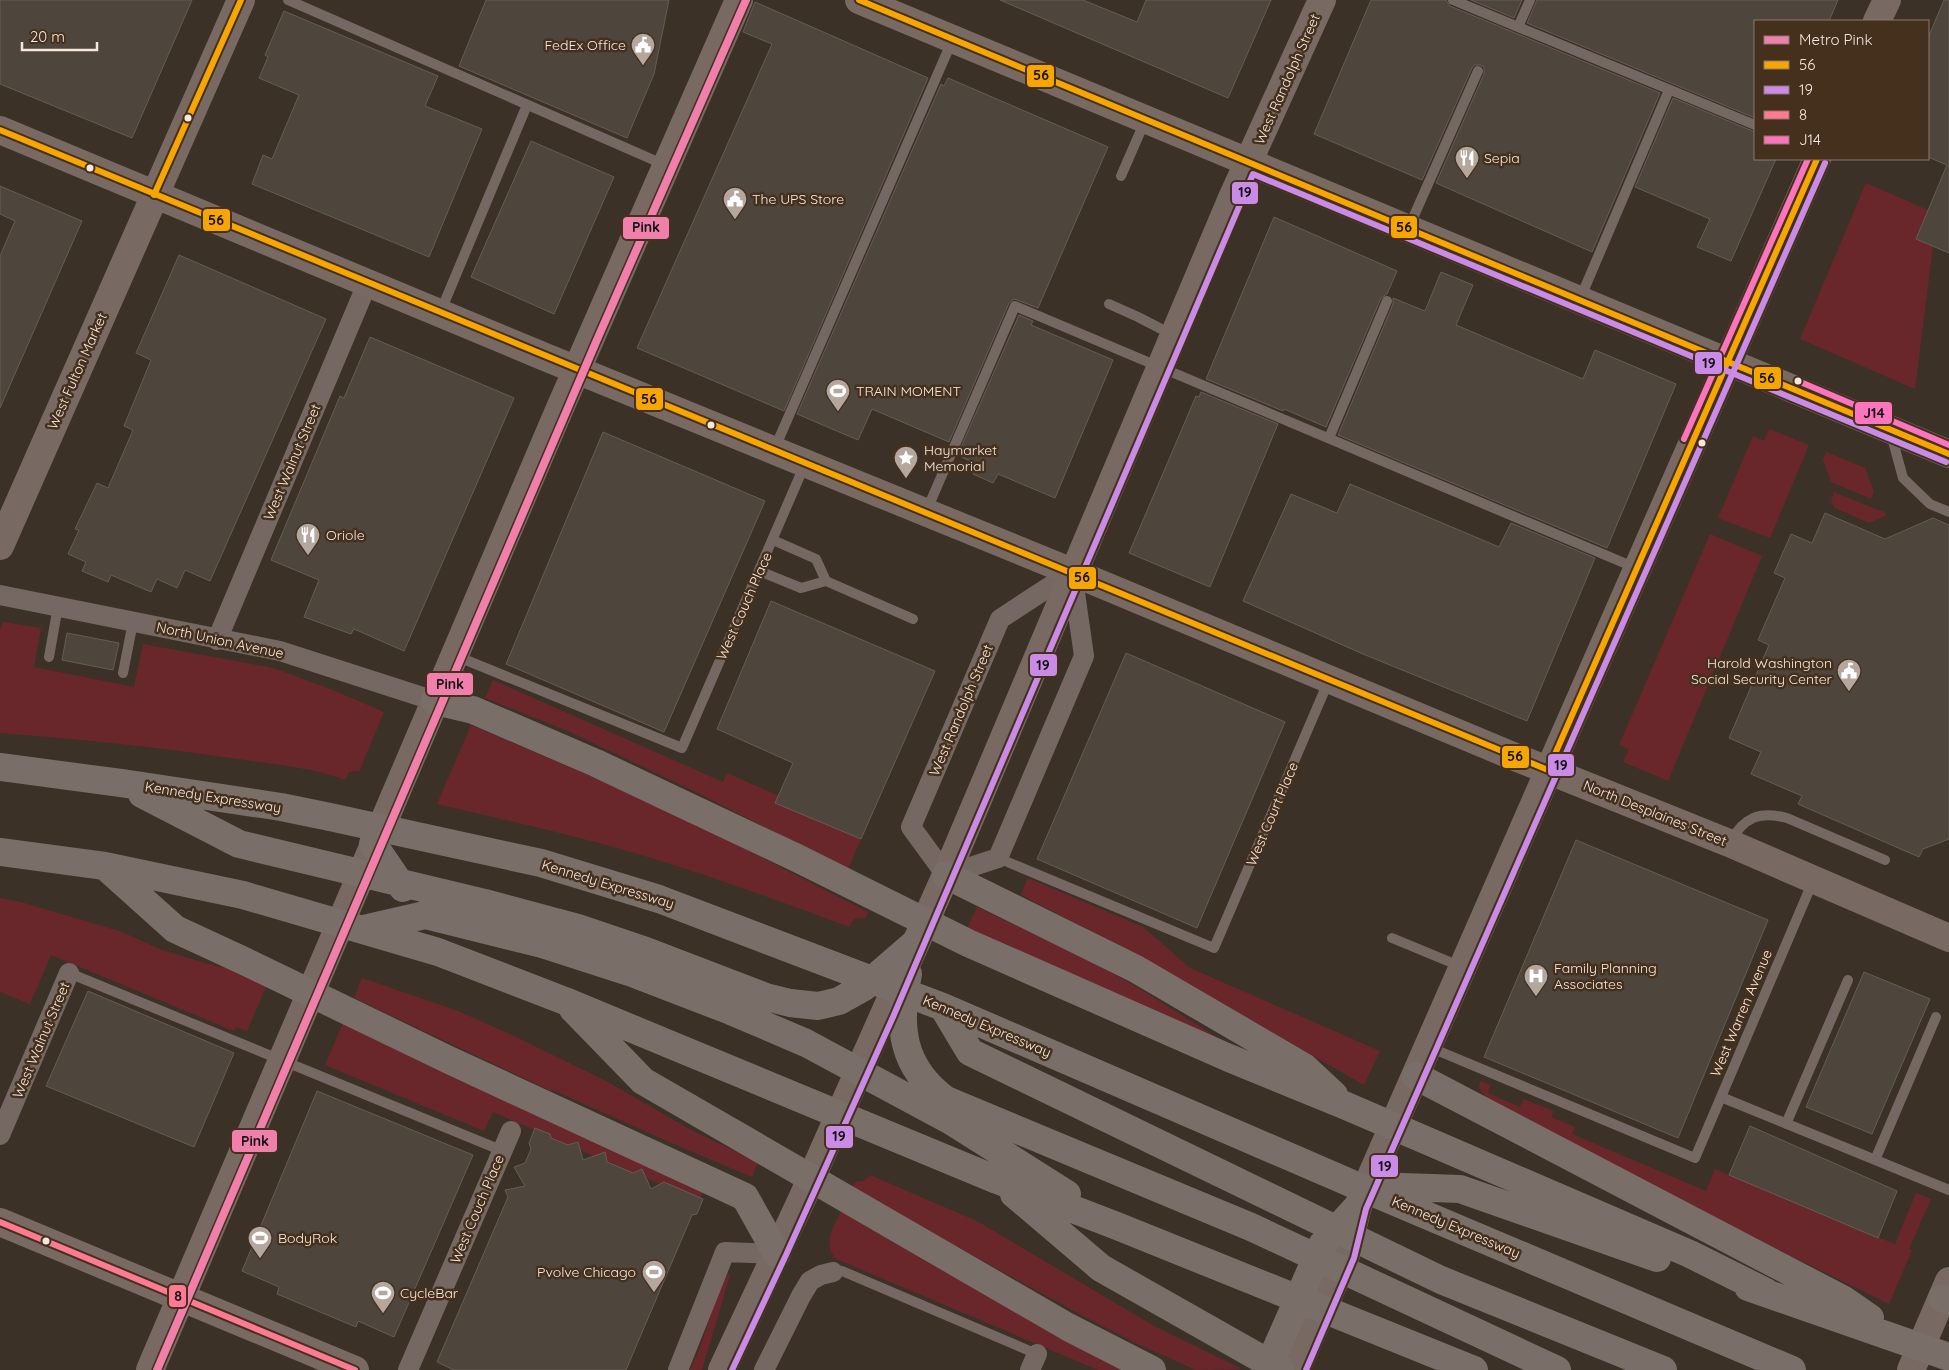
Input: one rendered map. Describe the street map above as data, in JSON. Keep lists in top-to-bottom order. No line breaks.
{"streets":{"highway":["Kennedy Expressway"],"main road":["West Randolph Street","West Fulton Market","North Desplaines Street"],"street":["West Walnut Street","West Couch Place","North Union Avenue"],"lane":["West Court Place","West Warren Avenue"]},"crossings":[["West Randolph Street","North Desplaines Street"],["West Fulton Market","North Desplaines Street"],["West Walnut Street","North Union Avenue"],["West Walnut Street","North Desplaines Street"],["West Couch Place","North Desplaines Street"],["North Desplaines Street","West Court Place"],["North Desplaines Street","West Warren Avenue"]],"places":{"public building":["FedEx Office","The UPS Store","Harold Washington Social Security Center"],"restaurant":["Sepia","Oriole"],"sports":["TRAIN MOMENT","BodyRok","Pvolve Chicago","CycleBar"],"place":["Haymarket Memorial"],"hospital":["Family Planning Associates"]},"lines":["metro line Pink","transit line 56","transit line J14","transit line 19","transit line 8"],"legend":["Metro Pink","56","19","8","J14"],"scale_bar":"20 m"}
